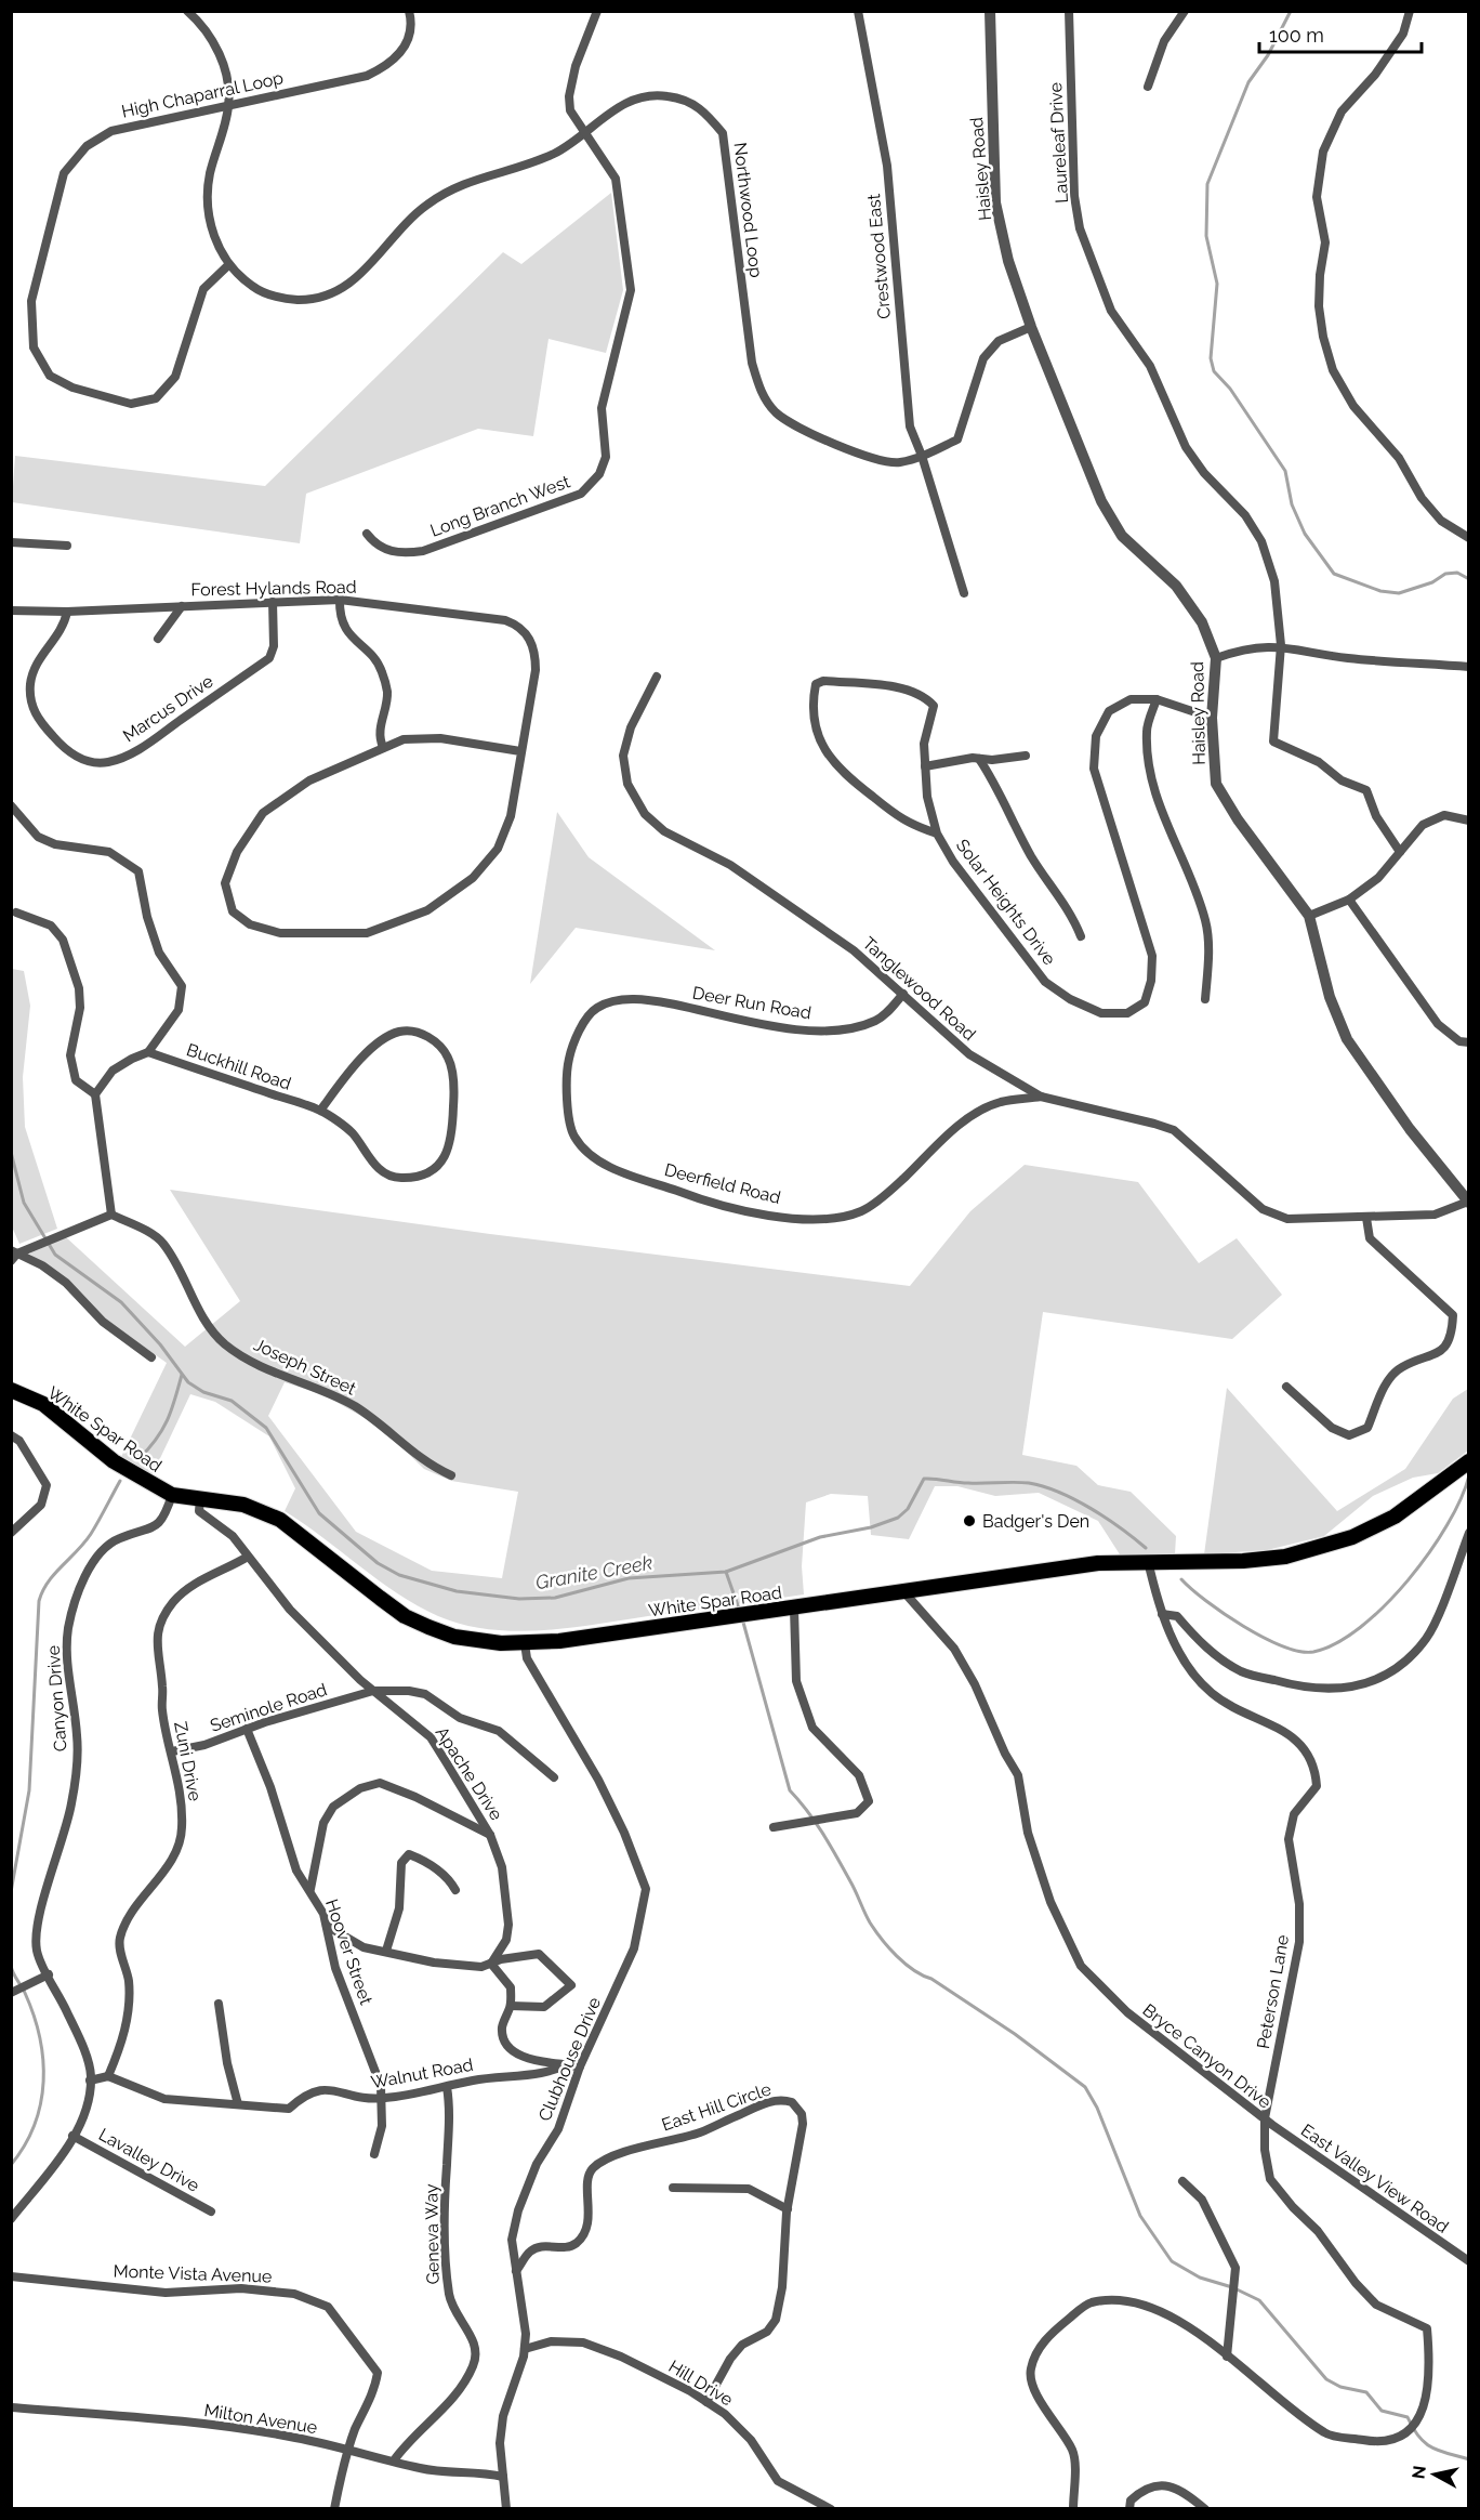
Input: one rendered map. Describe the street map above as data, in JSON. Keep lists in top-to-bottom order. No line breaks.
{"streets":{"main road":["White Spar Road"],"street":["High Chaparral Loop","Laureleaf Drive","Haisley Road","Northwood Loop","Crestwood East","Long Branch West","Forest Hylands Road","Marcus Drive","Solar Heights Drive","Tanglewood Road","Deer Run Road","Buckhill Road","Deerfield Road","Joseph Street","Canyon Drive","Seminole Road","Zuni Drive","Apache Drive","Hoover Street","Peterson Lane","Bryce Canyon Drive","Clubhouse Drive","Walnut Road","East Hill Circle","Lavalley Drive","East Valley View Road","Geneva Way","Monte Vista Avenue","Hill Drive","Milton Avenue"]},"crossings":[["High Chaparral Loop","Northwood Loop"],["Haisley Road","Northwood Loop"],["Haisley Road","Solar Heights Drive"],["Haisley Road","Tanglewood Road"],["Northwood Loop","Crestwood East"],["Northwood Loop","Long Branch West"],["Forest Hylands Road","Marcus Drive"],["Tanglewood Road","Deer Run Road"],["Tanglewood Road","Deerfield Road"],["Deer Run Road","Deerfield Road"],["White Spar Road","Canyon Drive"],["White Spar Road","Apache Drive"],["White Spar Road","Peterson Lane"],["White Spar Road","Bryce Canyon Drive"],["White Spar Road","Clubhouse Drive"],["Canyon Drive","Lavalley Drive"],["Seminole Road","Zuni Drive"],["Seminole Road","Apache Drive"],["Seminole Road","Hoover Street"],["Zuni Drive","Apache Drive"],["Zuni Drive","Walnut Road"],["Apache Drive","Hoover Street"],["Hoover Street","Walnut Road"],["Peterson Lane","Bryce Canyon Drive"],["Peterson Lane","East Valley View Road"],["Bryce Canyon Drive","East Valley View Road"],["Clubhouse Drive","Walnut Road"],["Clubhouse Drive","East Hill Circle"],["Clubhouse Drive","Hill Drive"],["Clubhouse Drive","Milton Avenue"],["Walnut Road","Geneva Way"],["East Hill Circle","Hill Drive"],["Geneva Way","Milton Avenue"],["Monte Vista Avenue","Milton Avenue"]],"water":["Granite Creek"],"places":["Badger's Den"],"scale_bar":"100 m","north":"left"}
